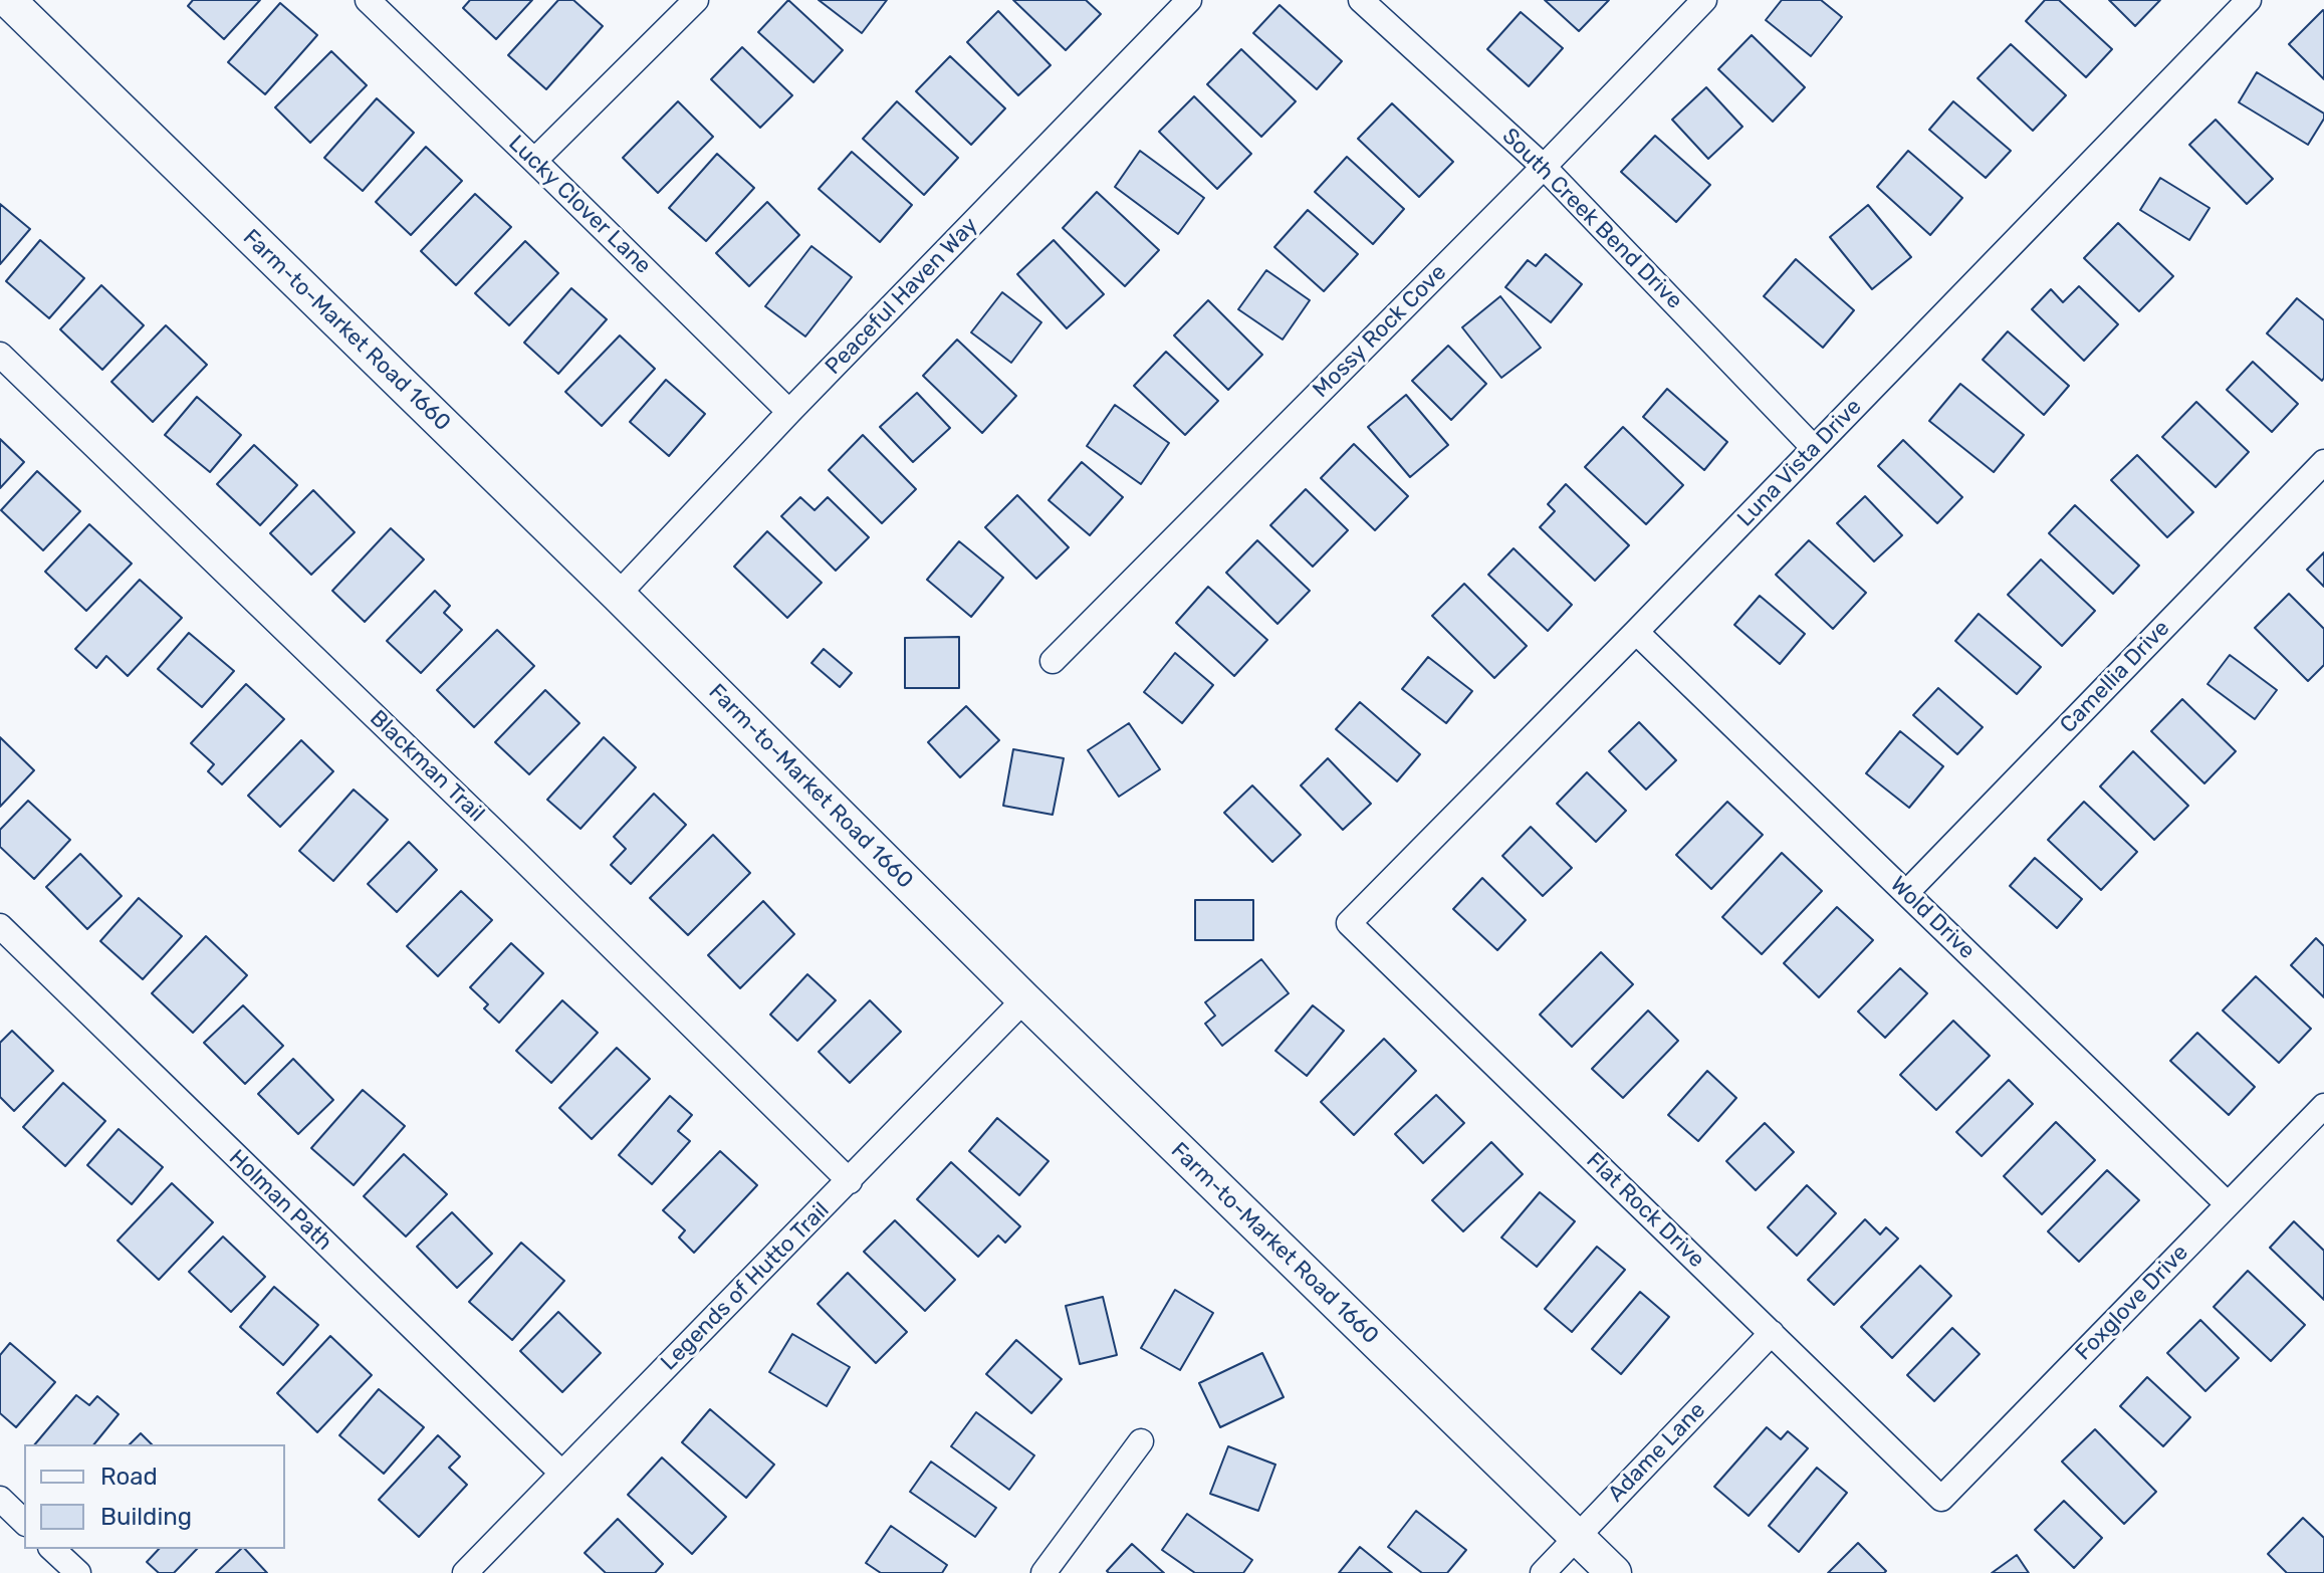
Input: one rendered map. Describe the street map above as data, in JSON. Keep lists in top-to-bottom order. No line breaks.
{"streets":{"main road":["Farm-to-Market Road 1660"],"street":["Lucky Clover Lane","South Creek Bend Drive","Peaceful Haven Way","Mossy Rock Cove","Luna Vista Drive","Camellia Drive","Blackman Trail","Wold Drive","Holman Path","Flat Rock Drive","Legends of Hutto Trail","Foxglove Drive","Adame Lane"]},"crossings":[["Lucky Clover Lane","Peaceful Haven Way"],["South Creek Bend Drive","Mossy Rock Cove"],["South Creek Bend Drive","Luna Vista Drive"],["Peaceful Haven Way","Farm-to-Market Road 1660"],["Farm-to-Market Road 1660","Legends of Hutto Trail"],["Farm-to-Market Road 1660","Adame Lane"],["Luna Vista Drive","Wold Drive"],["Luna Vista Drive","Flat Rock Drive"],["Camellia Drive","Wold Drive"],["Blackman Trail","Legends of Hutto Trail"],["Wold Drive","Foxglove Drive"],["Holman Path","Legends of Hutto Trail"],["Flat Rock Drive","Foxglove Drive"],["Flat Rock Drive","Adame Lane"]],"legend":["Road","Building"]}
